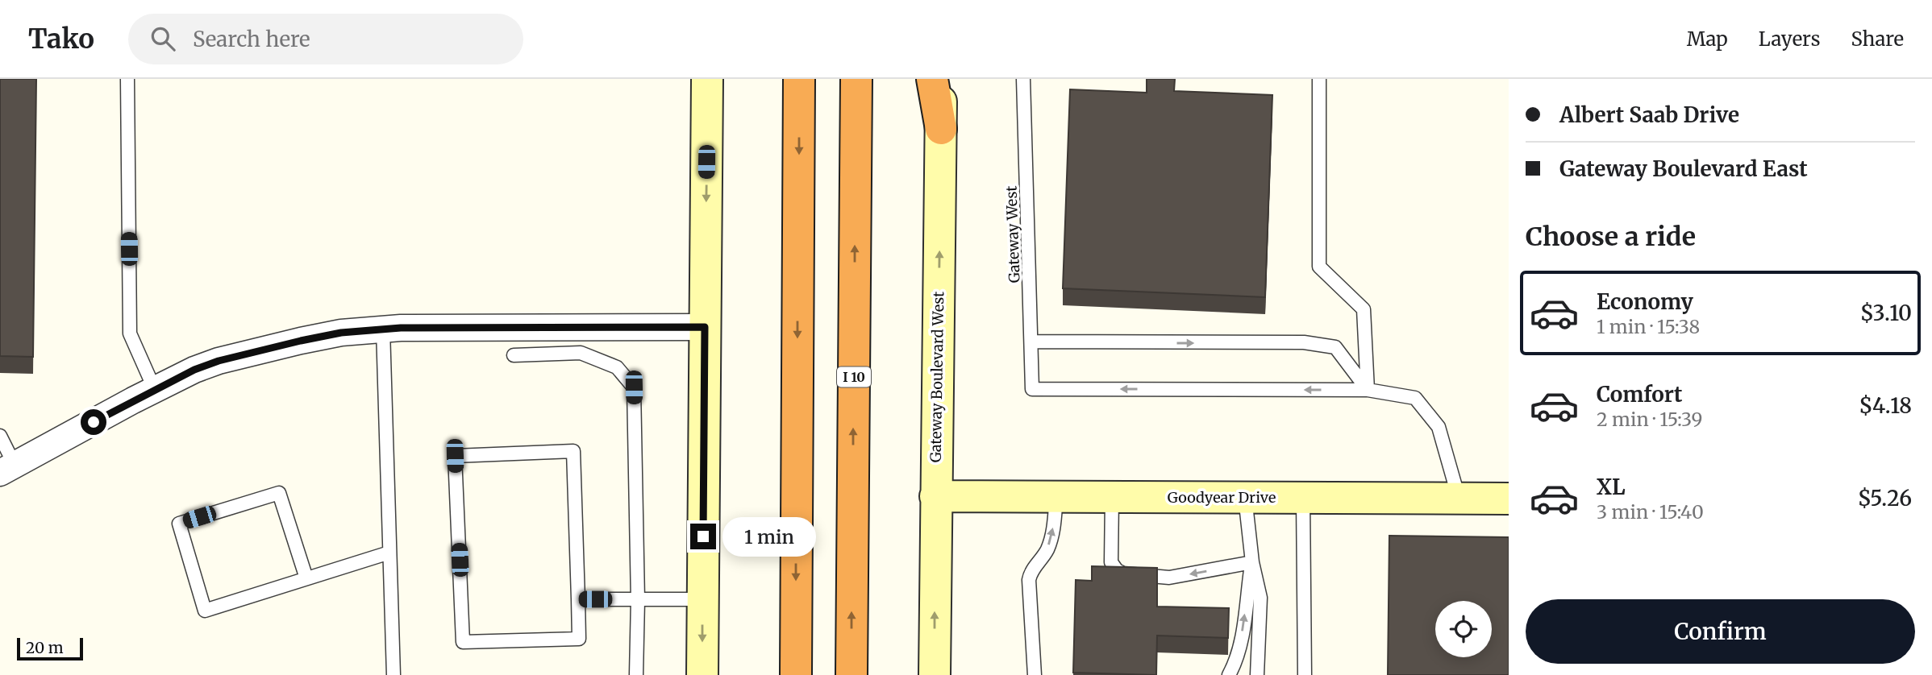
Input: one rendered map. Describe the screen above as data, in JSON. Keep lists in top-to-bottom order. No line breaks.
{"streets":{"highway":["I 10"],"main road":["Gateway Boulevard West","Goodyear Drive"],"lane":["Gateway West"]},"crossings":[["Gateway Boulevard West","Goodyear Drive"]],"scale_bar":"20 m","page":{"header":"Tako","search":"Search here","nav":["Map","Layers","Share"],"banner":["Albert Saab Drive","Gateway Boulevard East"],"heading":"Choose a ride","list":[{"name":"Economy","note":"1 min · 15:38","value":"$3.10"},{"name":"Comfort","note":"2 min · 15:39","value":"$4.18"},{"name":"XL","note":"3 min · 15:40","value":"$5.26"}],"bubble":"1 min","buttons":"Confirm","scale":"20 m"}}
